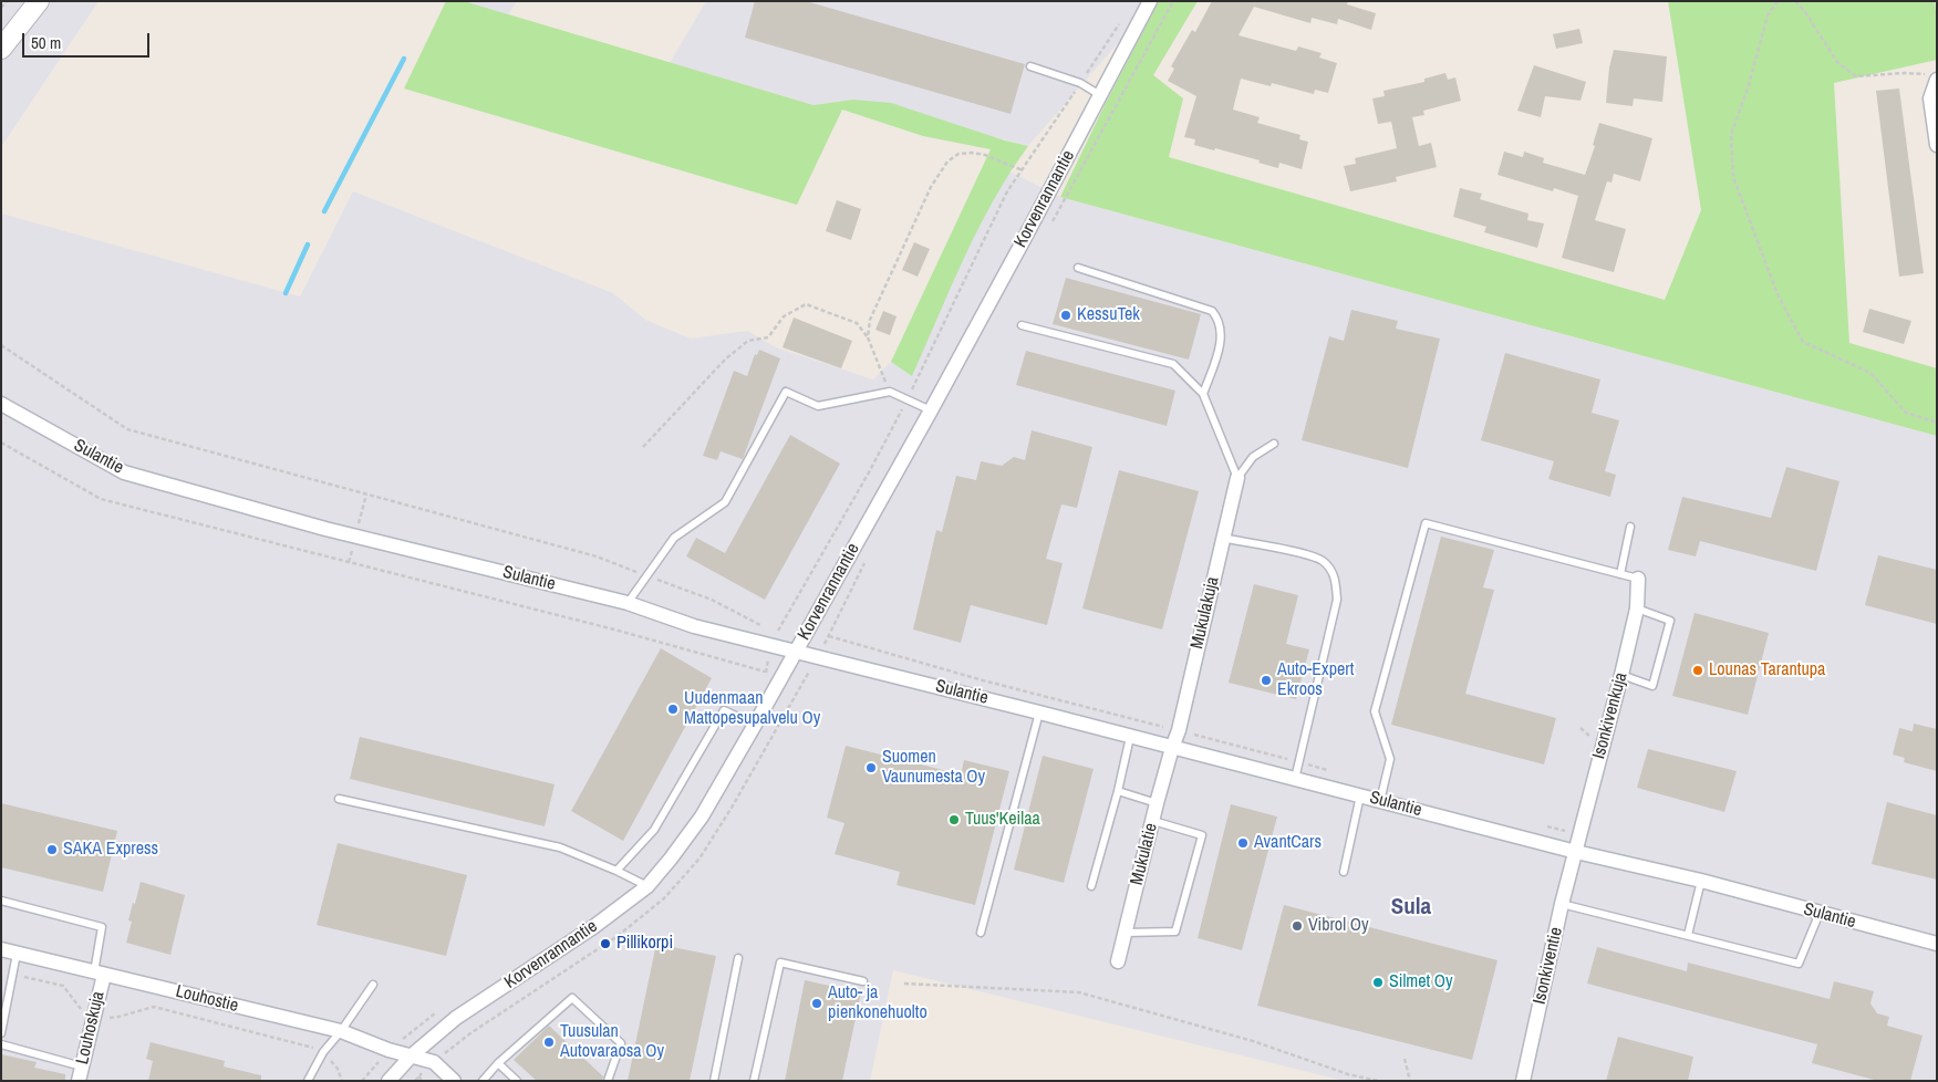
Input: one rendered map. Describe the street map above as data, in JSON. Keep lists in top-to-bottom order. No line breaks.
{"streets":{"street":["Korvenrannantie","Sulantie","Mukulakuja","Isonkivenkuja","Mukulatie","Isonkiventie","Louhostie","Louhoskuja"]},"crossings":[["Korvenrannantie","Sulantie"],["Korvenrannantie","Louhostie"],["Sulantie","Mukulakuja"],["Sulantie","Isonkivenkuja"],["Sulantie","Mukulatie"],["Sulantie","Isonkiventie"],["Mukulakuja","Mukulatie"],["Isonkivenkuja","Isonkiventie"],["Louhostie","Louhoskuja"]],"districts":["Sula"],"places":["KessuTek","Lounas Tarantupa","Auto-Expert Ekroos","Uudenmaan Mattopesupalvelu Oy","Suomen Vaunumesta Oy","Tuus'Keilaa","AvantCars","SAKA Express","Vibrol Oy","Pillikorpi","Silmet Oy","Auto- ja pienkonehuolto","Tuusulan Autovaraosa Oy"],"scale_bar":"50 m"}
